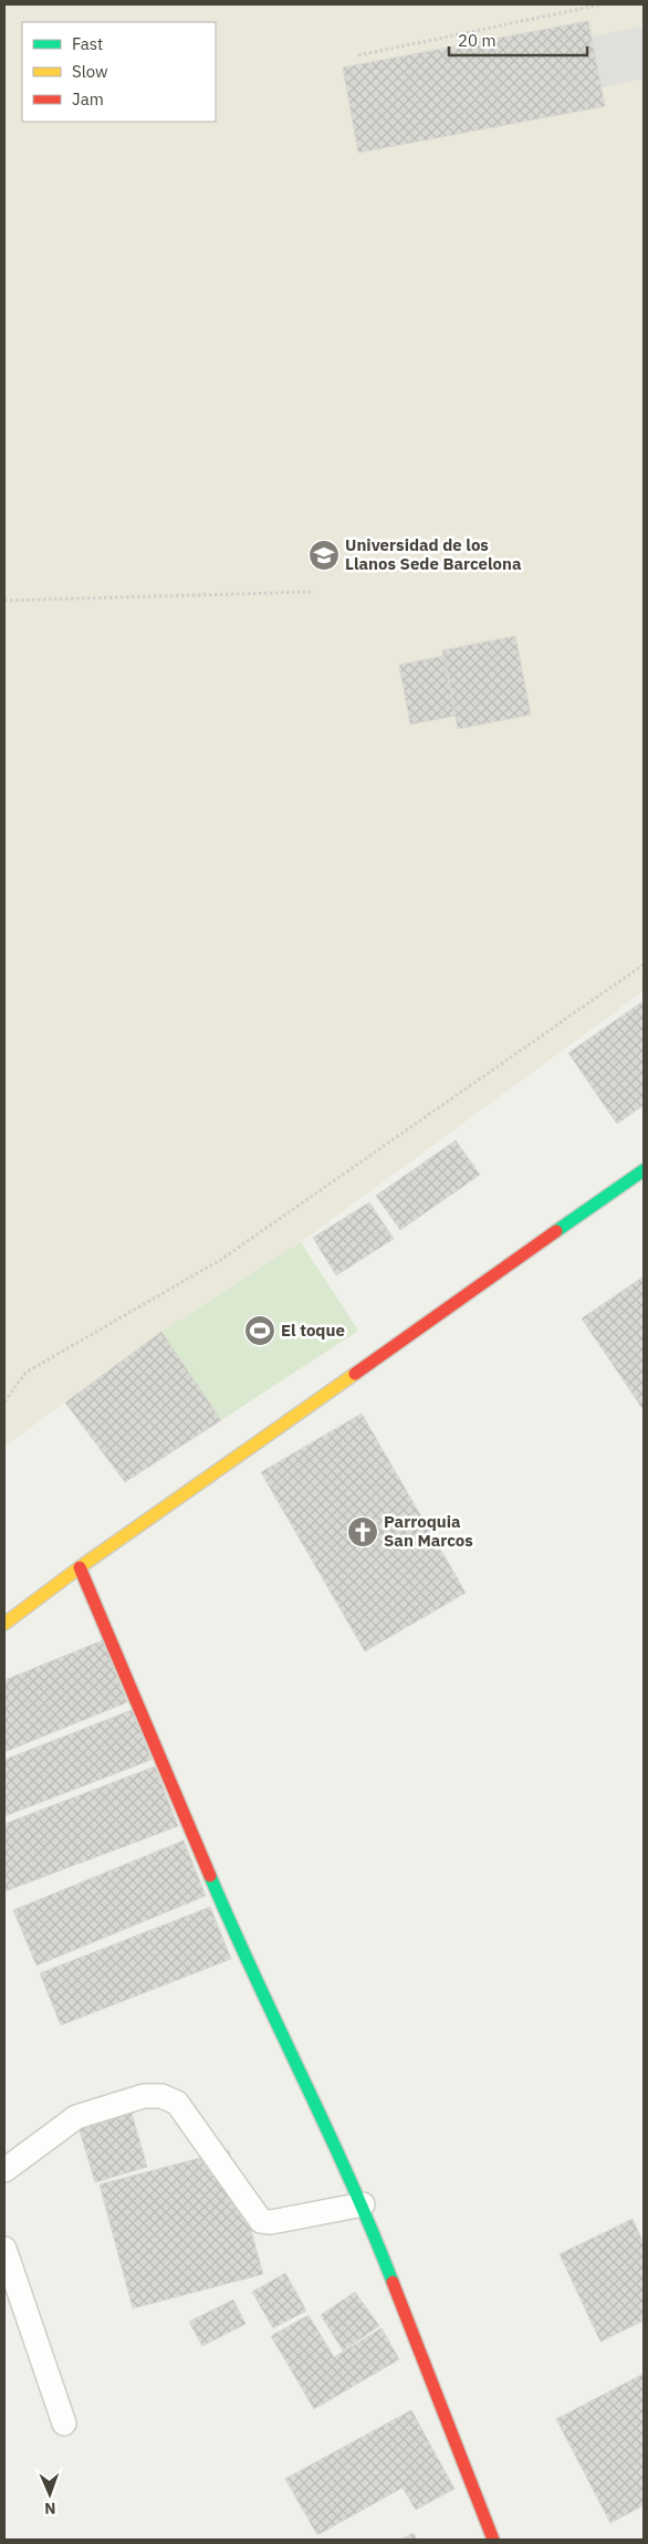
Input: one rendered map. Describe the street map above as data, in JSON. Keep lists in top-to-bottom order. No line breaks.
{"places":{"school or university":["Universidad de los Llanos Sede Barcelona"],"sports":["El toque"],"church":["Parroquia San Marcos"]},"legend":["Fast","Slow","Jam"],"scale_bar":"20 m","north":"bottom"}
